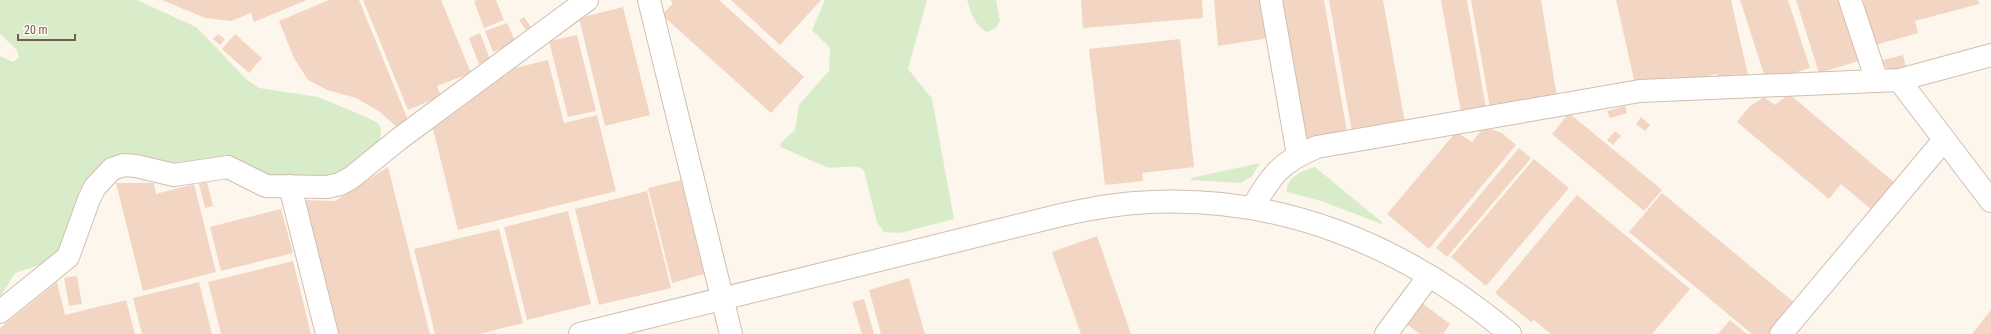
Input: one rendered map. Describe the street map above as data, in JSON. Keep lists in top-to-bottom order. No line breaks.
{"scale_bar":"20 m"}
